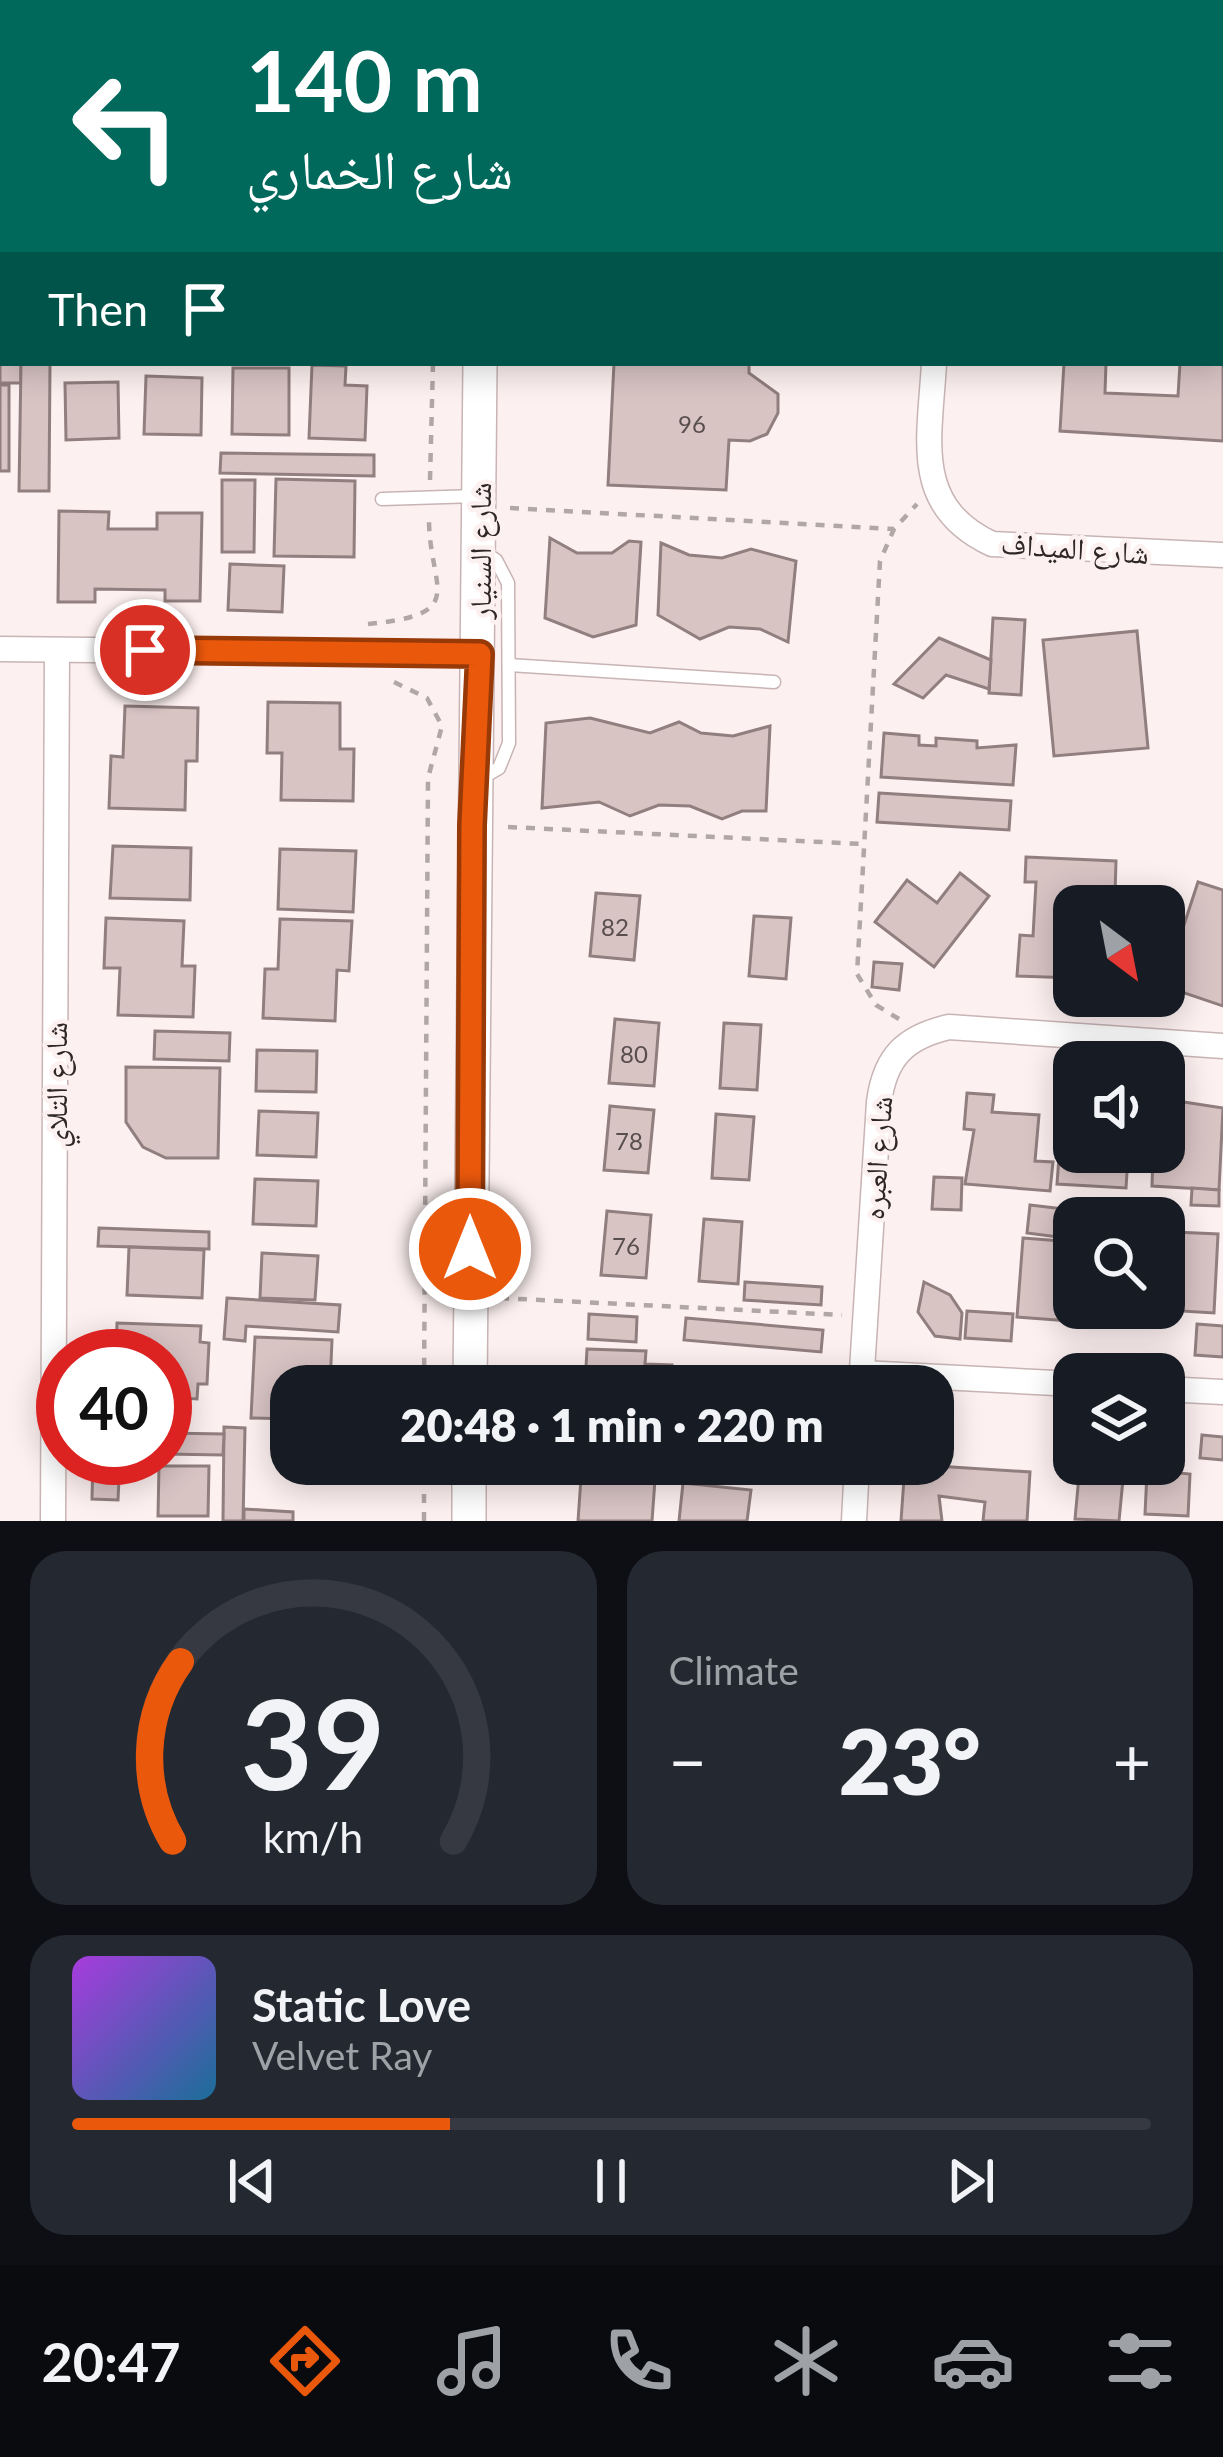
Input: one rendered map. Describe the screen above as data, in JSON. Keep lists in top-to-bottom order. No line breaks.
{"streets":{"street":["شارع الميداف","شارع السنيار","شارع التلاي","شارع العبره"]},"house_numbers":["96","82","80","78","76"],"north":"bottom right","page":{"turn":["140 m","شارع الخماري"],"then":"Then","limit":"40","trip":"20:48 · 1 min · 220 m","tile":"Climate","heat":["−","23°","+"],"song":["Static Love","Velvet Ray"],"tabs":"20:47","gauge":["39","km/h"]}}
